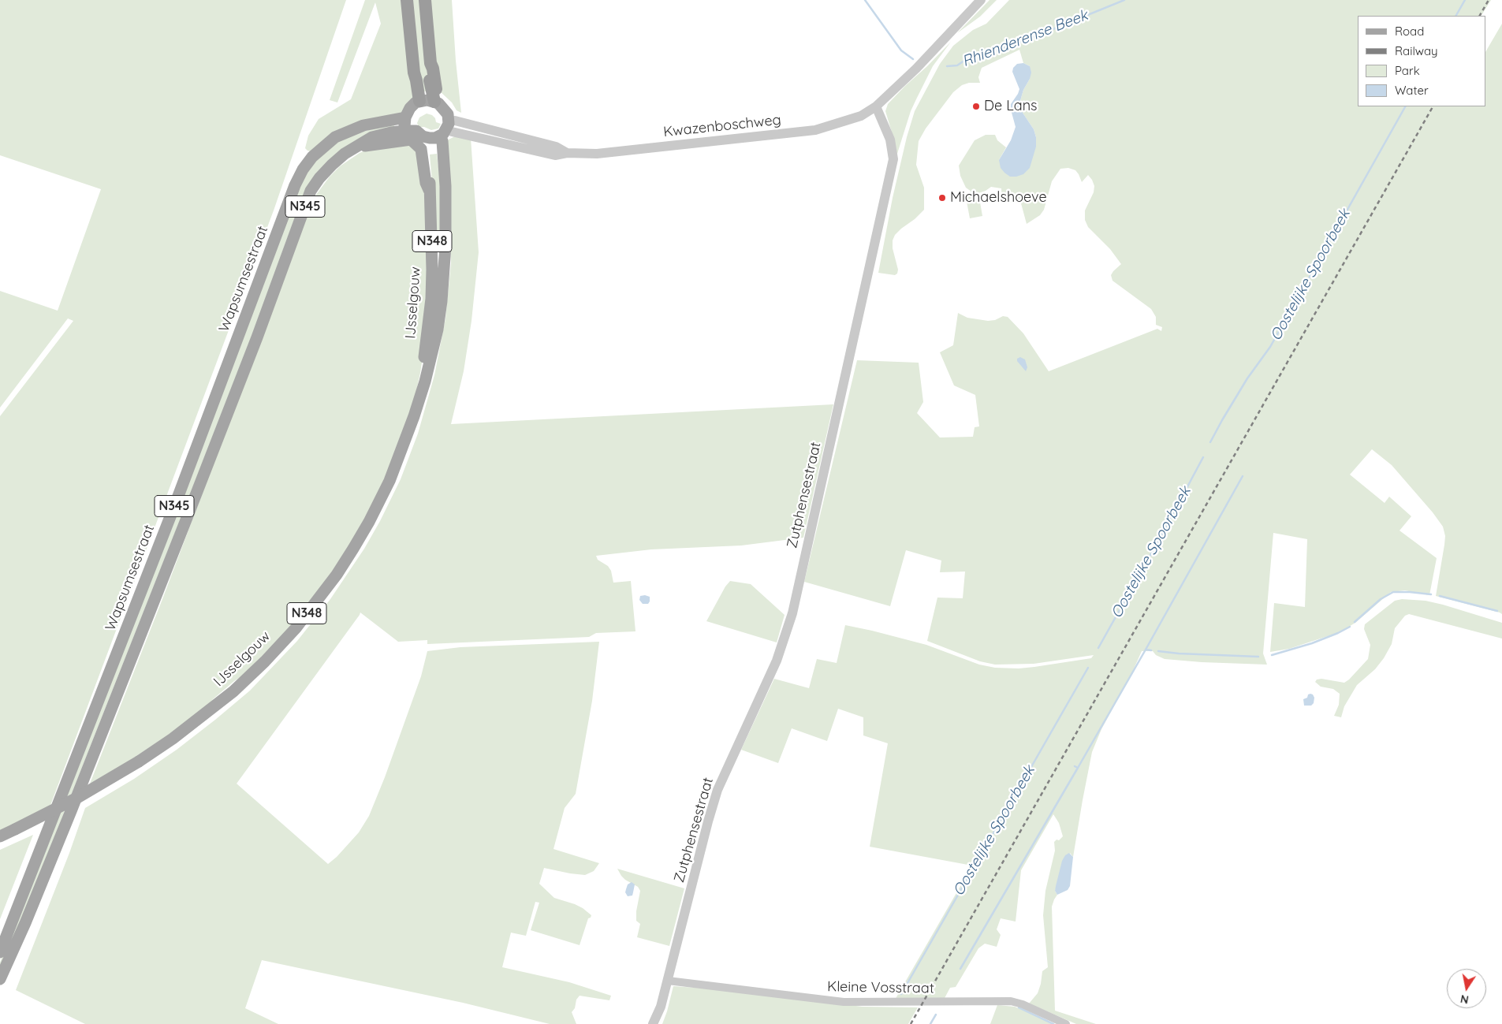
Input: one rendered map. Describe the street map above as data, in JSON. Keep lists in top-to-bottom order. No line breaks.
{"streets":{"main road":["N345","N348","Wapsumsestraat","IJsselgouw"],"street":["Kwazenboschweg","Zutphensestraat","Kleine Vosstraat"]},"crossings":[["Kwazenboschweg","Zutphensestraat"],["N345","IJsselgouw"],["Zutphensestraat","Kleine Vosstraat"]],"water":["Rhienderense Beek","Oostelijke Spoorbeek"],"places":["De Lans","Michaelshoeve"],"legend":["Road","Railway","Park","Water"],"north":"bottom"}
